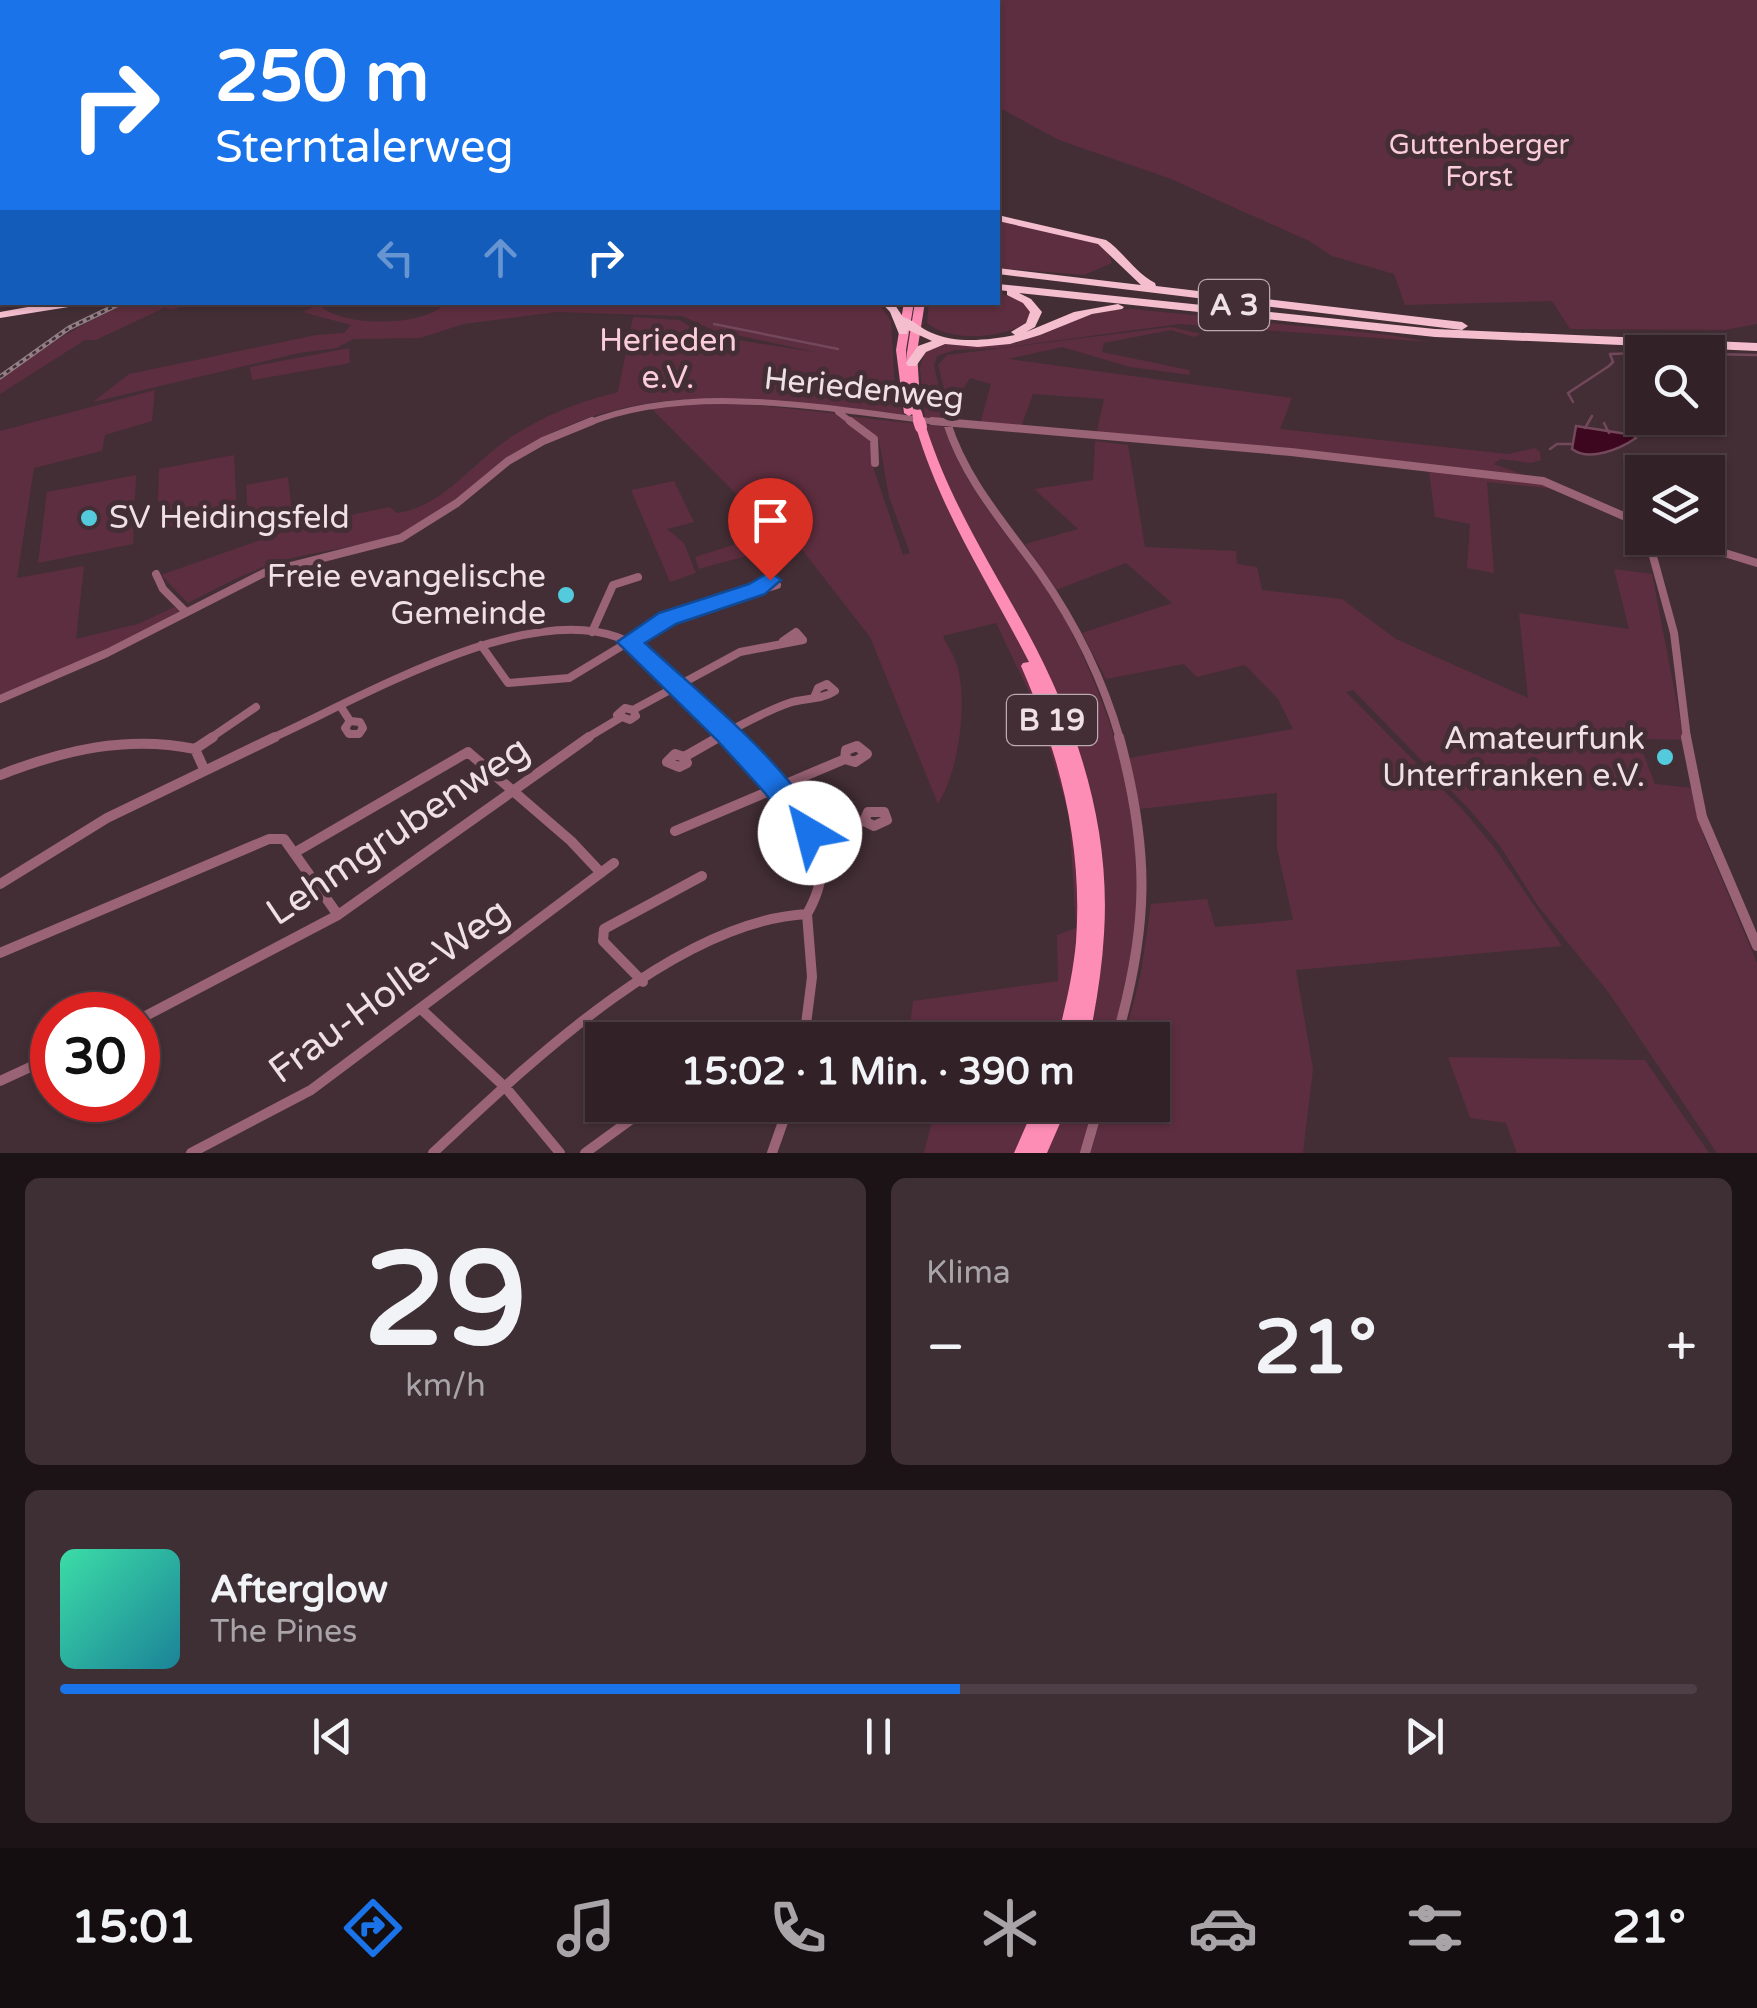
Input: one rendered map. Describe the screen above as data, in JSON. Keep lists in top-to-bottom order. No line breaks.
{"streets":{"highway":["A 3"],"main road":["B 19"],"street":["Heriedenweg","Lehmgrubenweg","Frau-Holle-Weg"]},"crossings":[["A 3","B 19"]],"parks":["Guttenberger Forst","Herieden e.V."],"places":["SV Heidingsfeld","Freie evangelische Gemeinde","Amateurfunk Unterfranken e.V."],"page":{"turn":["250 m","Sterntalerweg"],"limit":"30","trip":"15:02 · 1 Min. · 390 m","tile":[["29","km/h"],"Klima"],"heat":["−","21°","+"],"song":["Afterglow","The Pines"],"tabs":["15:01","21°"]}}
